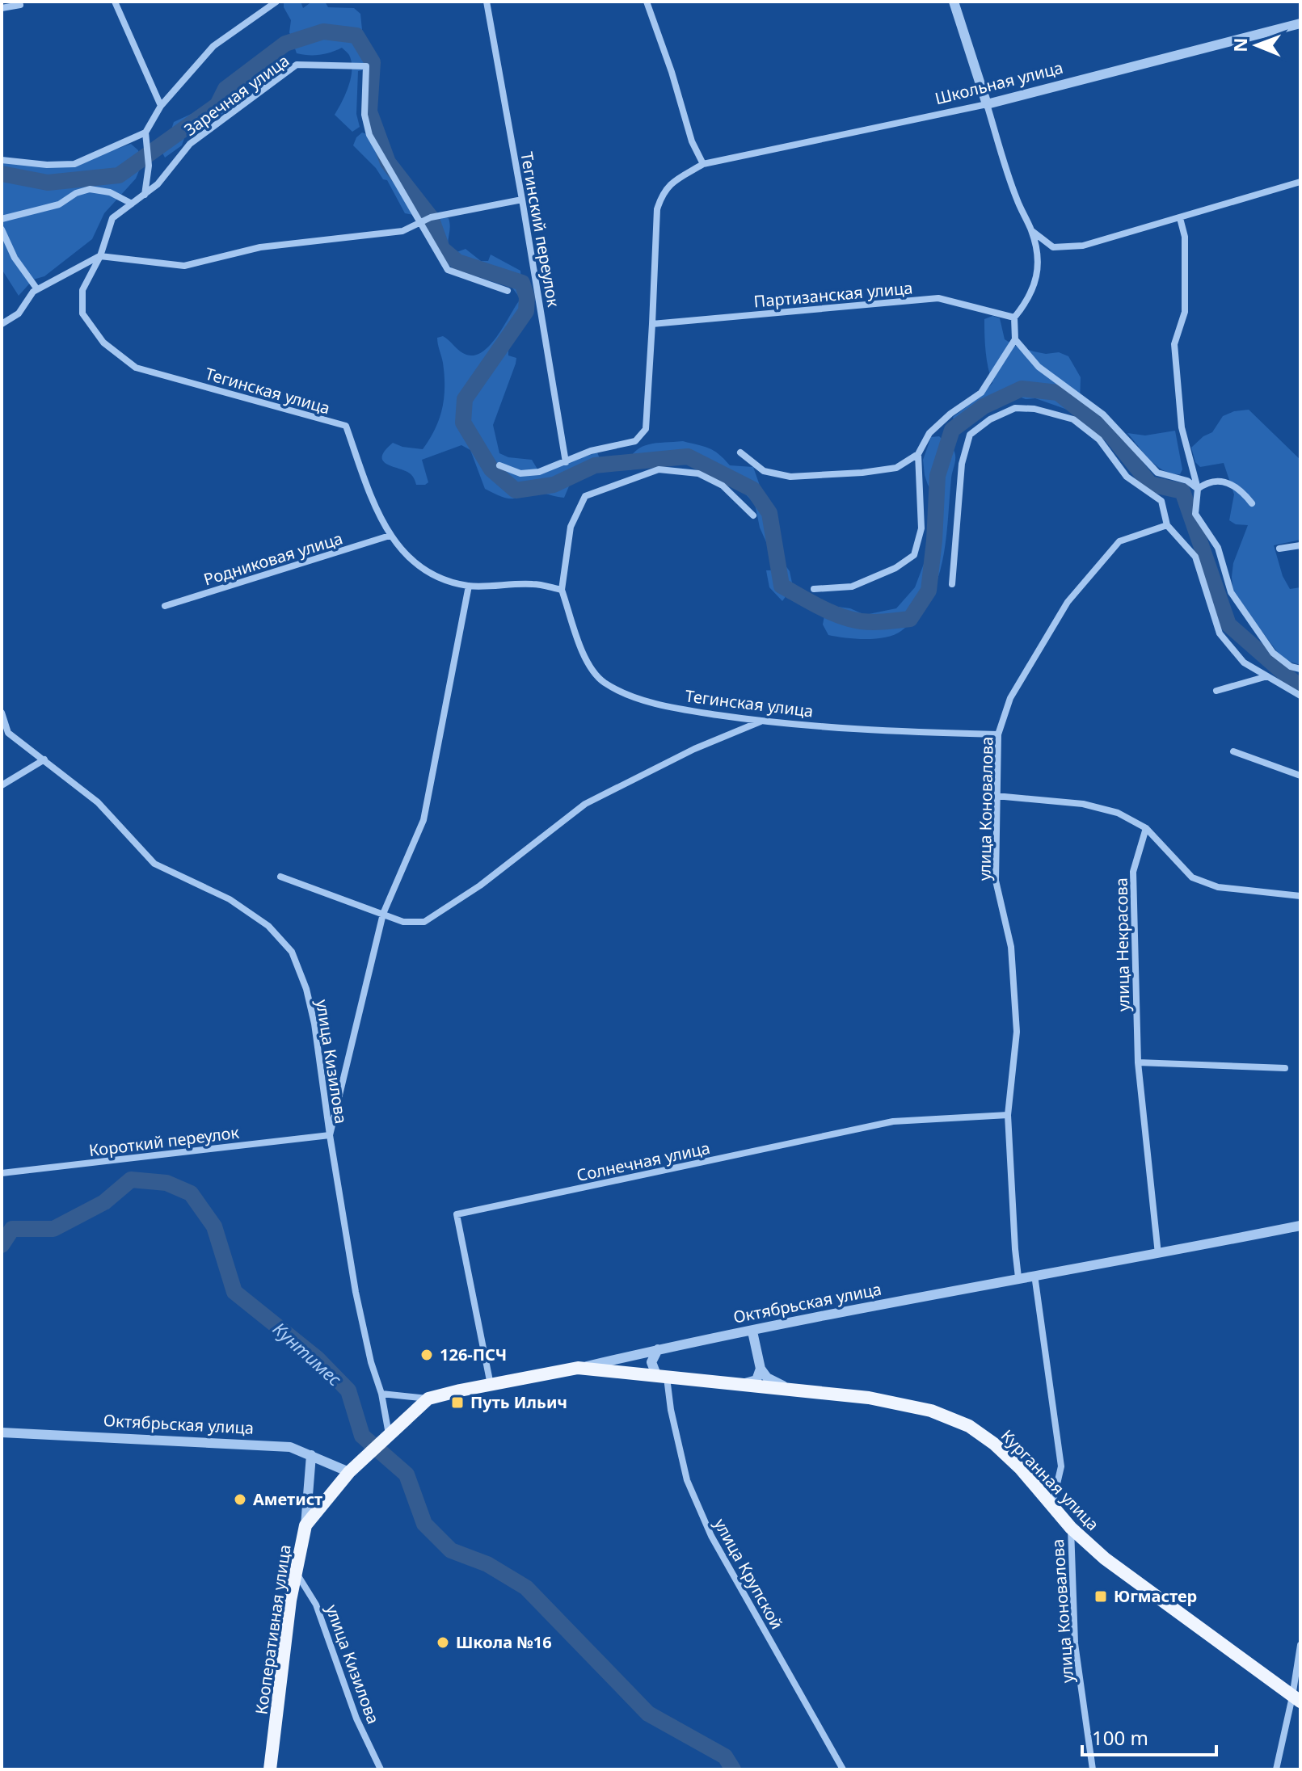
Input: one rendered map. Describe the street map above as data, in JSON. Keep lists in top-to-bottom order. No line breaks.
{"streets":{"main road":["Октябрьская улица","Курганная улица","Кооперативная улица"],"street":["Школьная улица","Заречная улица","Тегинский переулок","Партизанская улица","Тегинская улица","Родниковая улица","улица Коновалова","улица Некрасова","улица Кизилова","Короткий переулок","Солнечная улица","улица Крупской"]},"crossings":[["Школьная улица","Тегинский переулок"],["Школьная улица","Партизанская улица"],["Заречная улица","Тегинская улица"],["Тегинская улица","Родниковая улица"],["Тегинская улица","улица Коновалова"],["Тегинская улица","улица Кизилова"],["улица Коновалова","Солнечная улица"],["улица Коновалова","Октябрьская улица"],["улица Коновалова","Курганная улица"],["улица Некрасова","Октябрьская улица"],["улица Кизилова","Короткий переулок"],["улица Кизилова","Кооперативная улица"],["Солнечная улица","Октябрьская улица"],["Октябрьская улица","Курганная улица"],["Октябрьская улица","Кооперативная улица"],["Курганная улица","улица Крупской"]],"water":["Кунтимес"],"places":{"other":["126-ПСЧ","Аметист","Школа №16"],"transit":["Путь Ильич","Югмастер"]},"scale_bar":"100 m","north":"left"}
